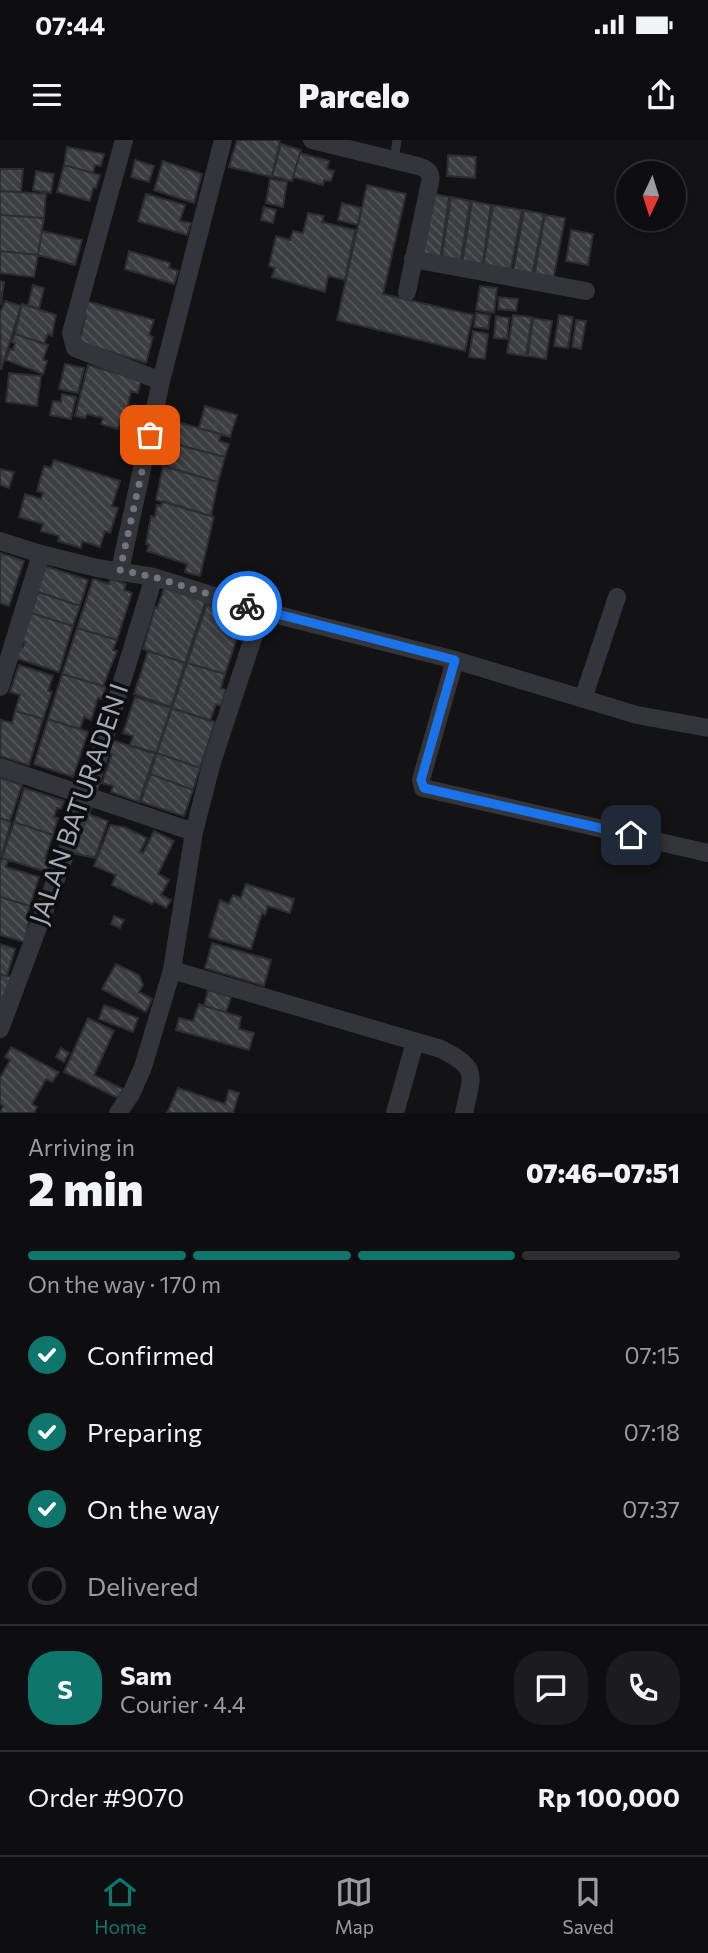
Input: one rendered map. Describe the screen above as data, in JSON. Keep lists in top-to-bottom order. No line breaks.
{"streets":{"street":["JALAN BATURADEN I"]},"north":"bottom","page":{"status":"07:44","header":"Parcelo","heading":["2 min","Arriving in","07:46–07:51"],"panel":["Sam","Courier · 4.4","Order #9070","Rp 100,000"],"bar":"On the way · 170 m","list":[["Confirmed","07:15"],["Preparing","07:18"],["On the way","07:37"],"Delivered"],"round":"S","tabs":["Home","Map","Saved"]}}
